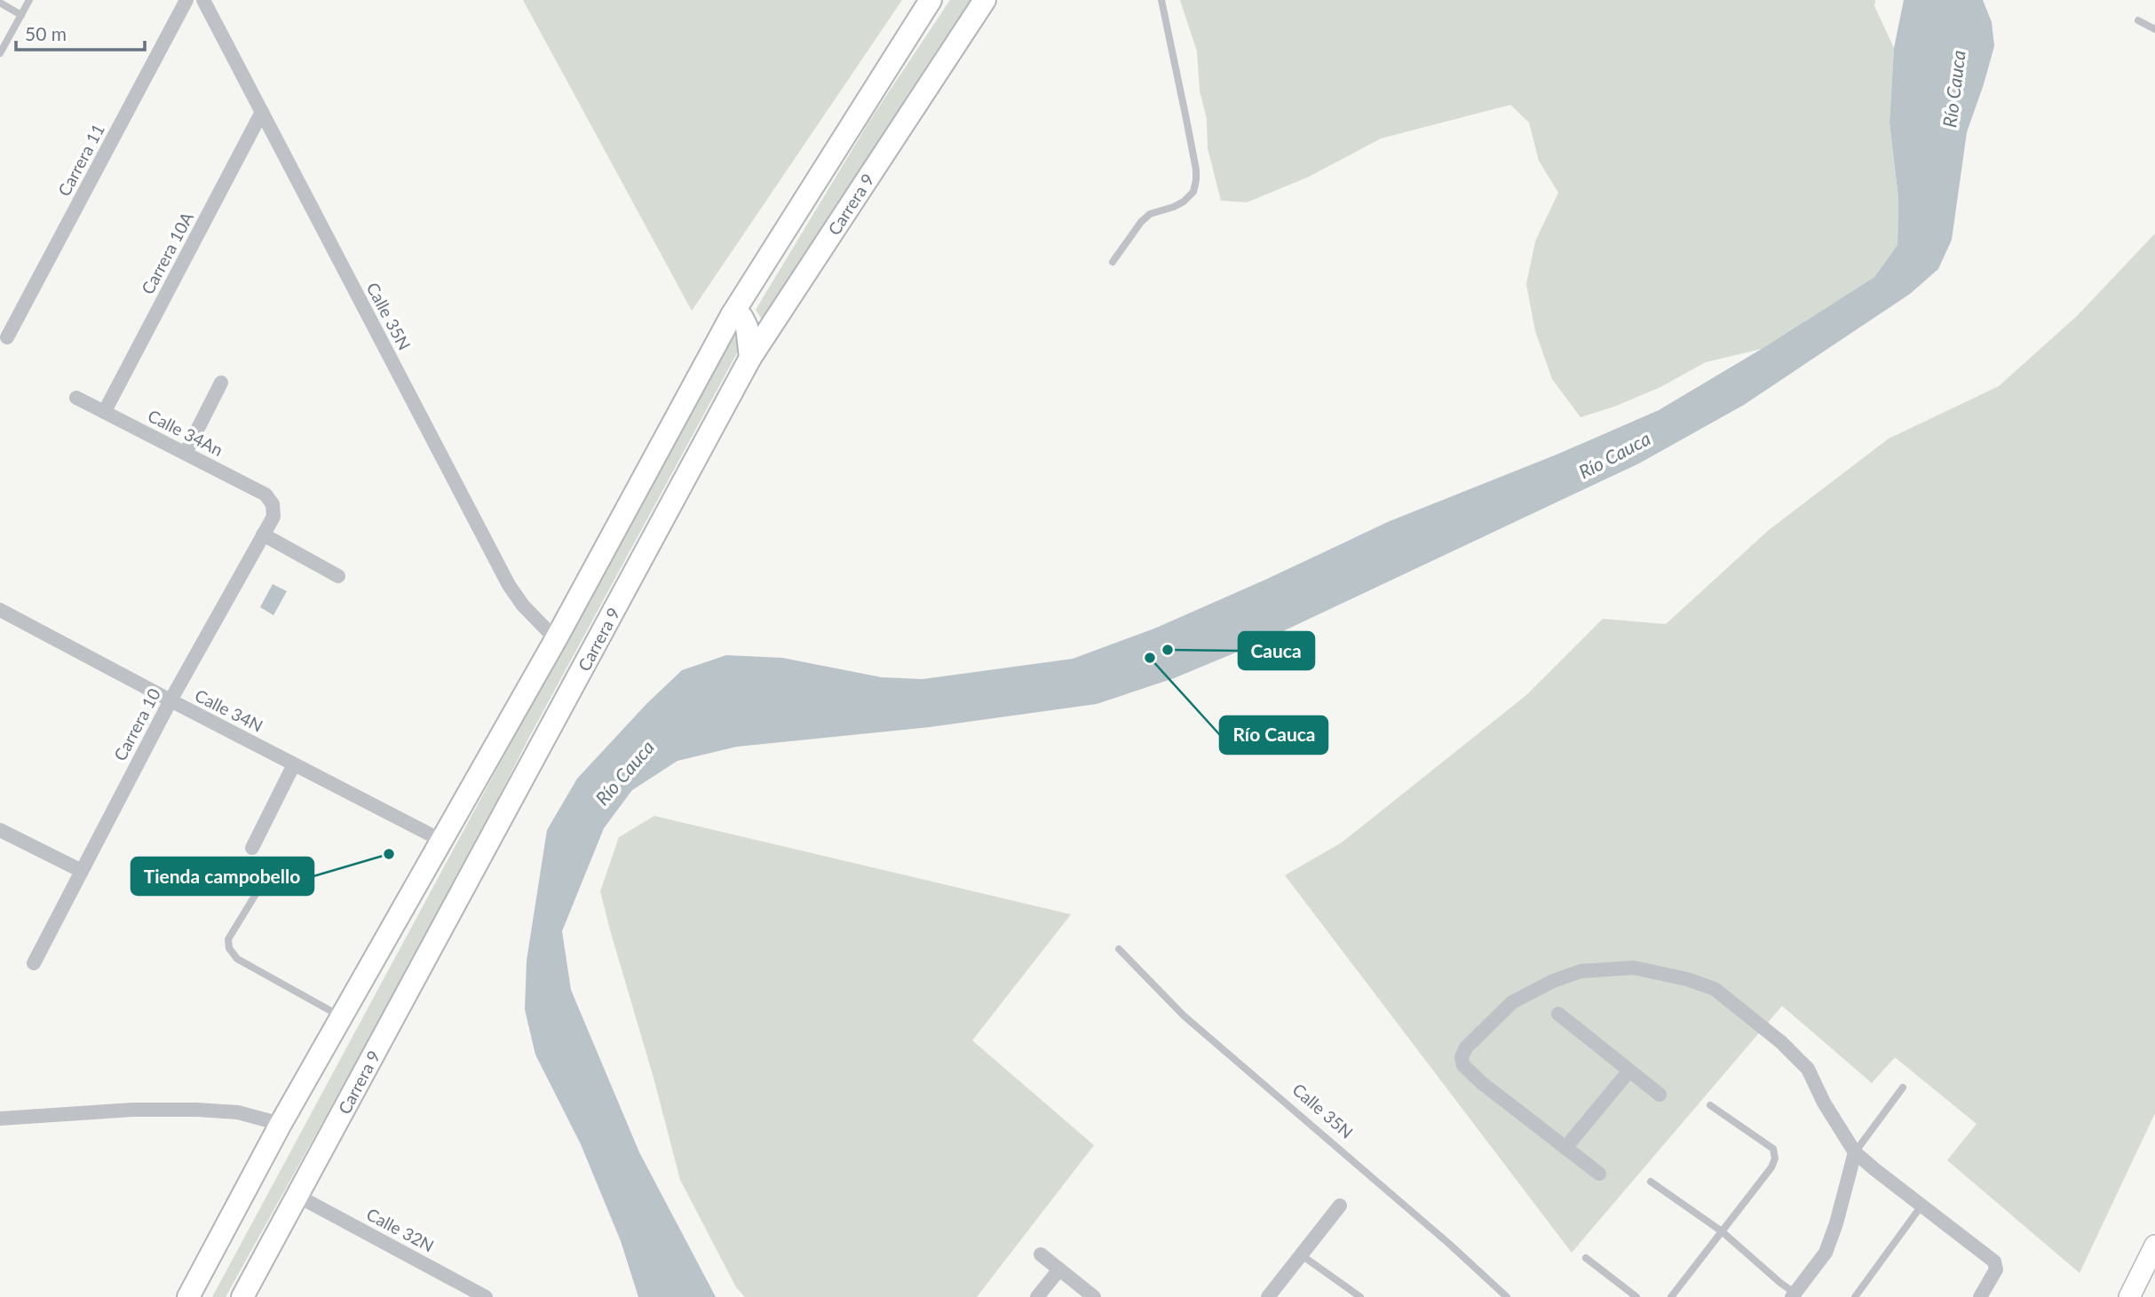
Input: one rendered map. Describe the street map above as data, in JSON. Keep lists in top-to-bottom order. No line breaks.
{"streets":{"main road":["Carrera 9"],"street":["Carrera 11","Carrera 10A","Calle 35N","Calle 34An","Calle 34N","Carrera 10","Calle 32N"]},"crossings":[["Carrera 9","Calle 32N"],["Carrera 10A","Calle 35N"],["Carrera 10A","Calle 34An"],["Calle 34An","Carrera 10"],["Calle 34N","Carrera 10"]],"water":["Río Cauca"],"places":["Cauca","Río Cauca","Tienda campobello"],"scale_bar":"50 m"}
